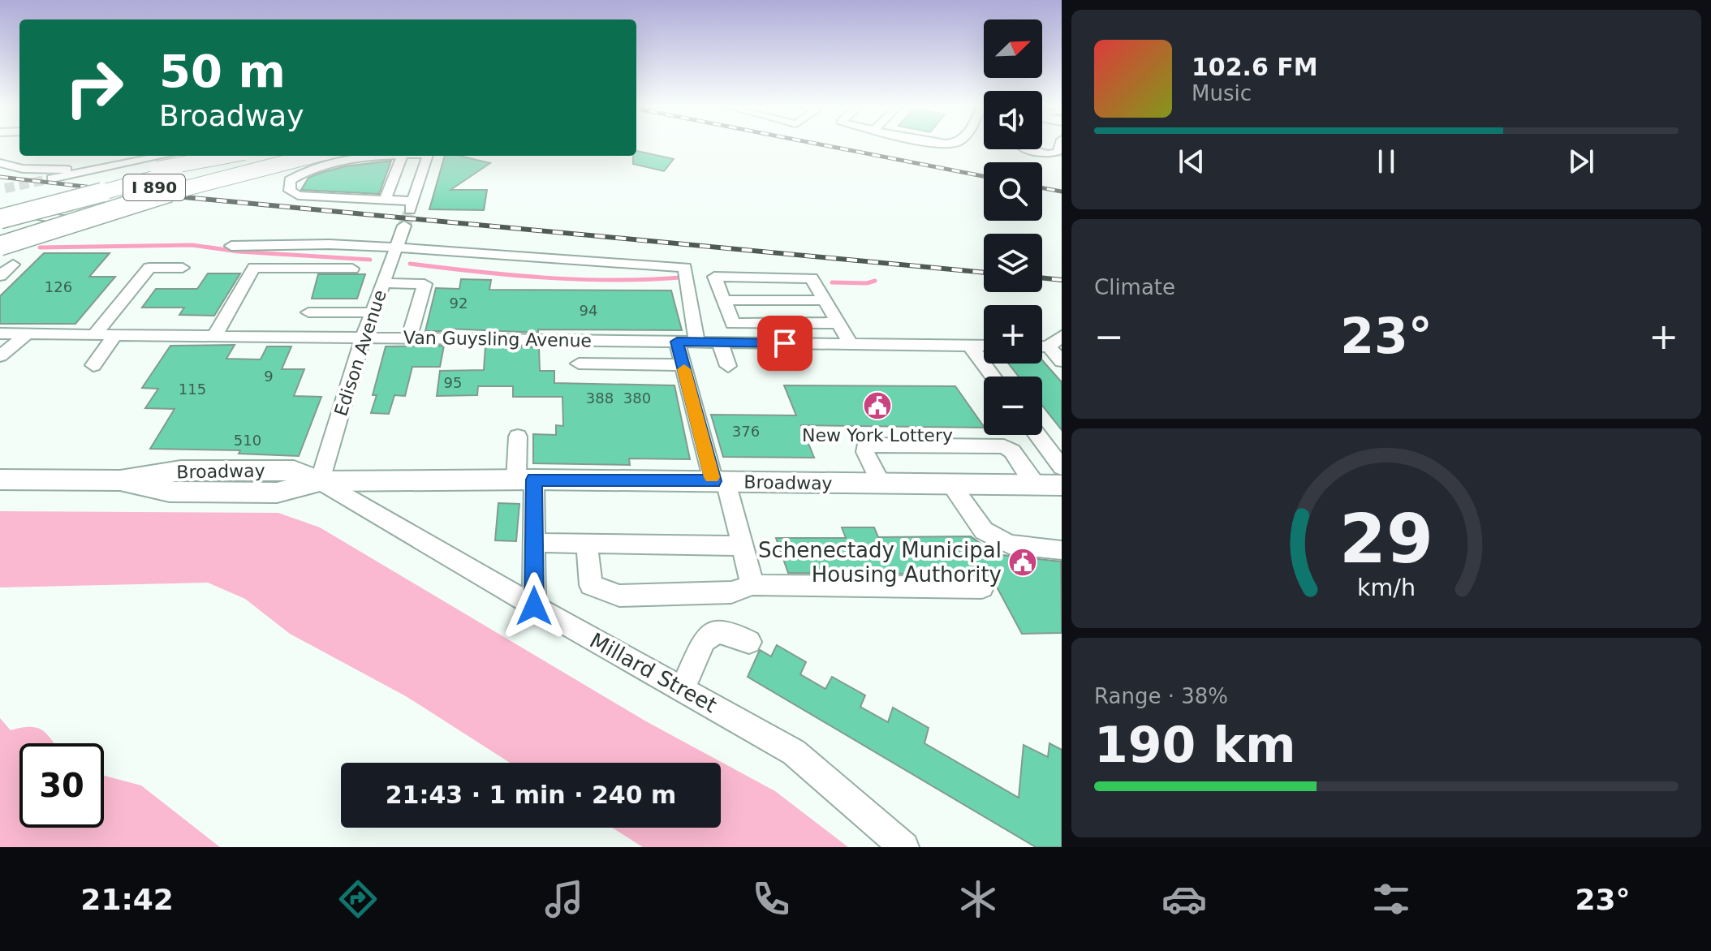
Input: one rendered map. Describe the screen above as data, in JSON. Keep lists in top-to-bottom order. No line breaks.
{"streets":{"highway":["I 890"],"main road":["Broadway"],"street":["Van Guysling Avenue","Edison Avenue","Millard Street"]},"crossings":[["Van Guysling Avenue","Edison Avenue"],["Edison Avenue","Broadway"],["Edison Avenue","Millard Street"],["Broadway","Millard Street"]],"places":{"public building":["New York Lottery","Schenectady Municipal Housing Authority"]},"house_numbers":["126","92","94","9","95","115","388","380","376","510"],"north":"top right","page":{"map_buttons":["+","−"],"turn":["50 m","Broadway"],"song":["102.6 FM","Music"],"tile":["Climate",["Range · 38%","190 km"]],"heat":["−","23°","+"],"limit":"30","trip":"21:43 · 1 min · 240 m","tabs":["21:42","23°"],"gauge":["29","km/h"]}}
